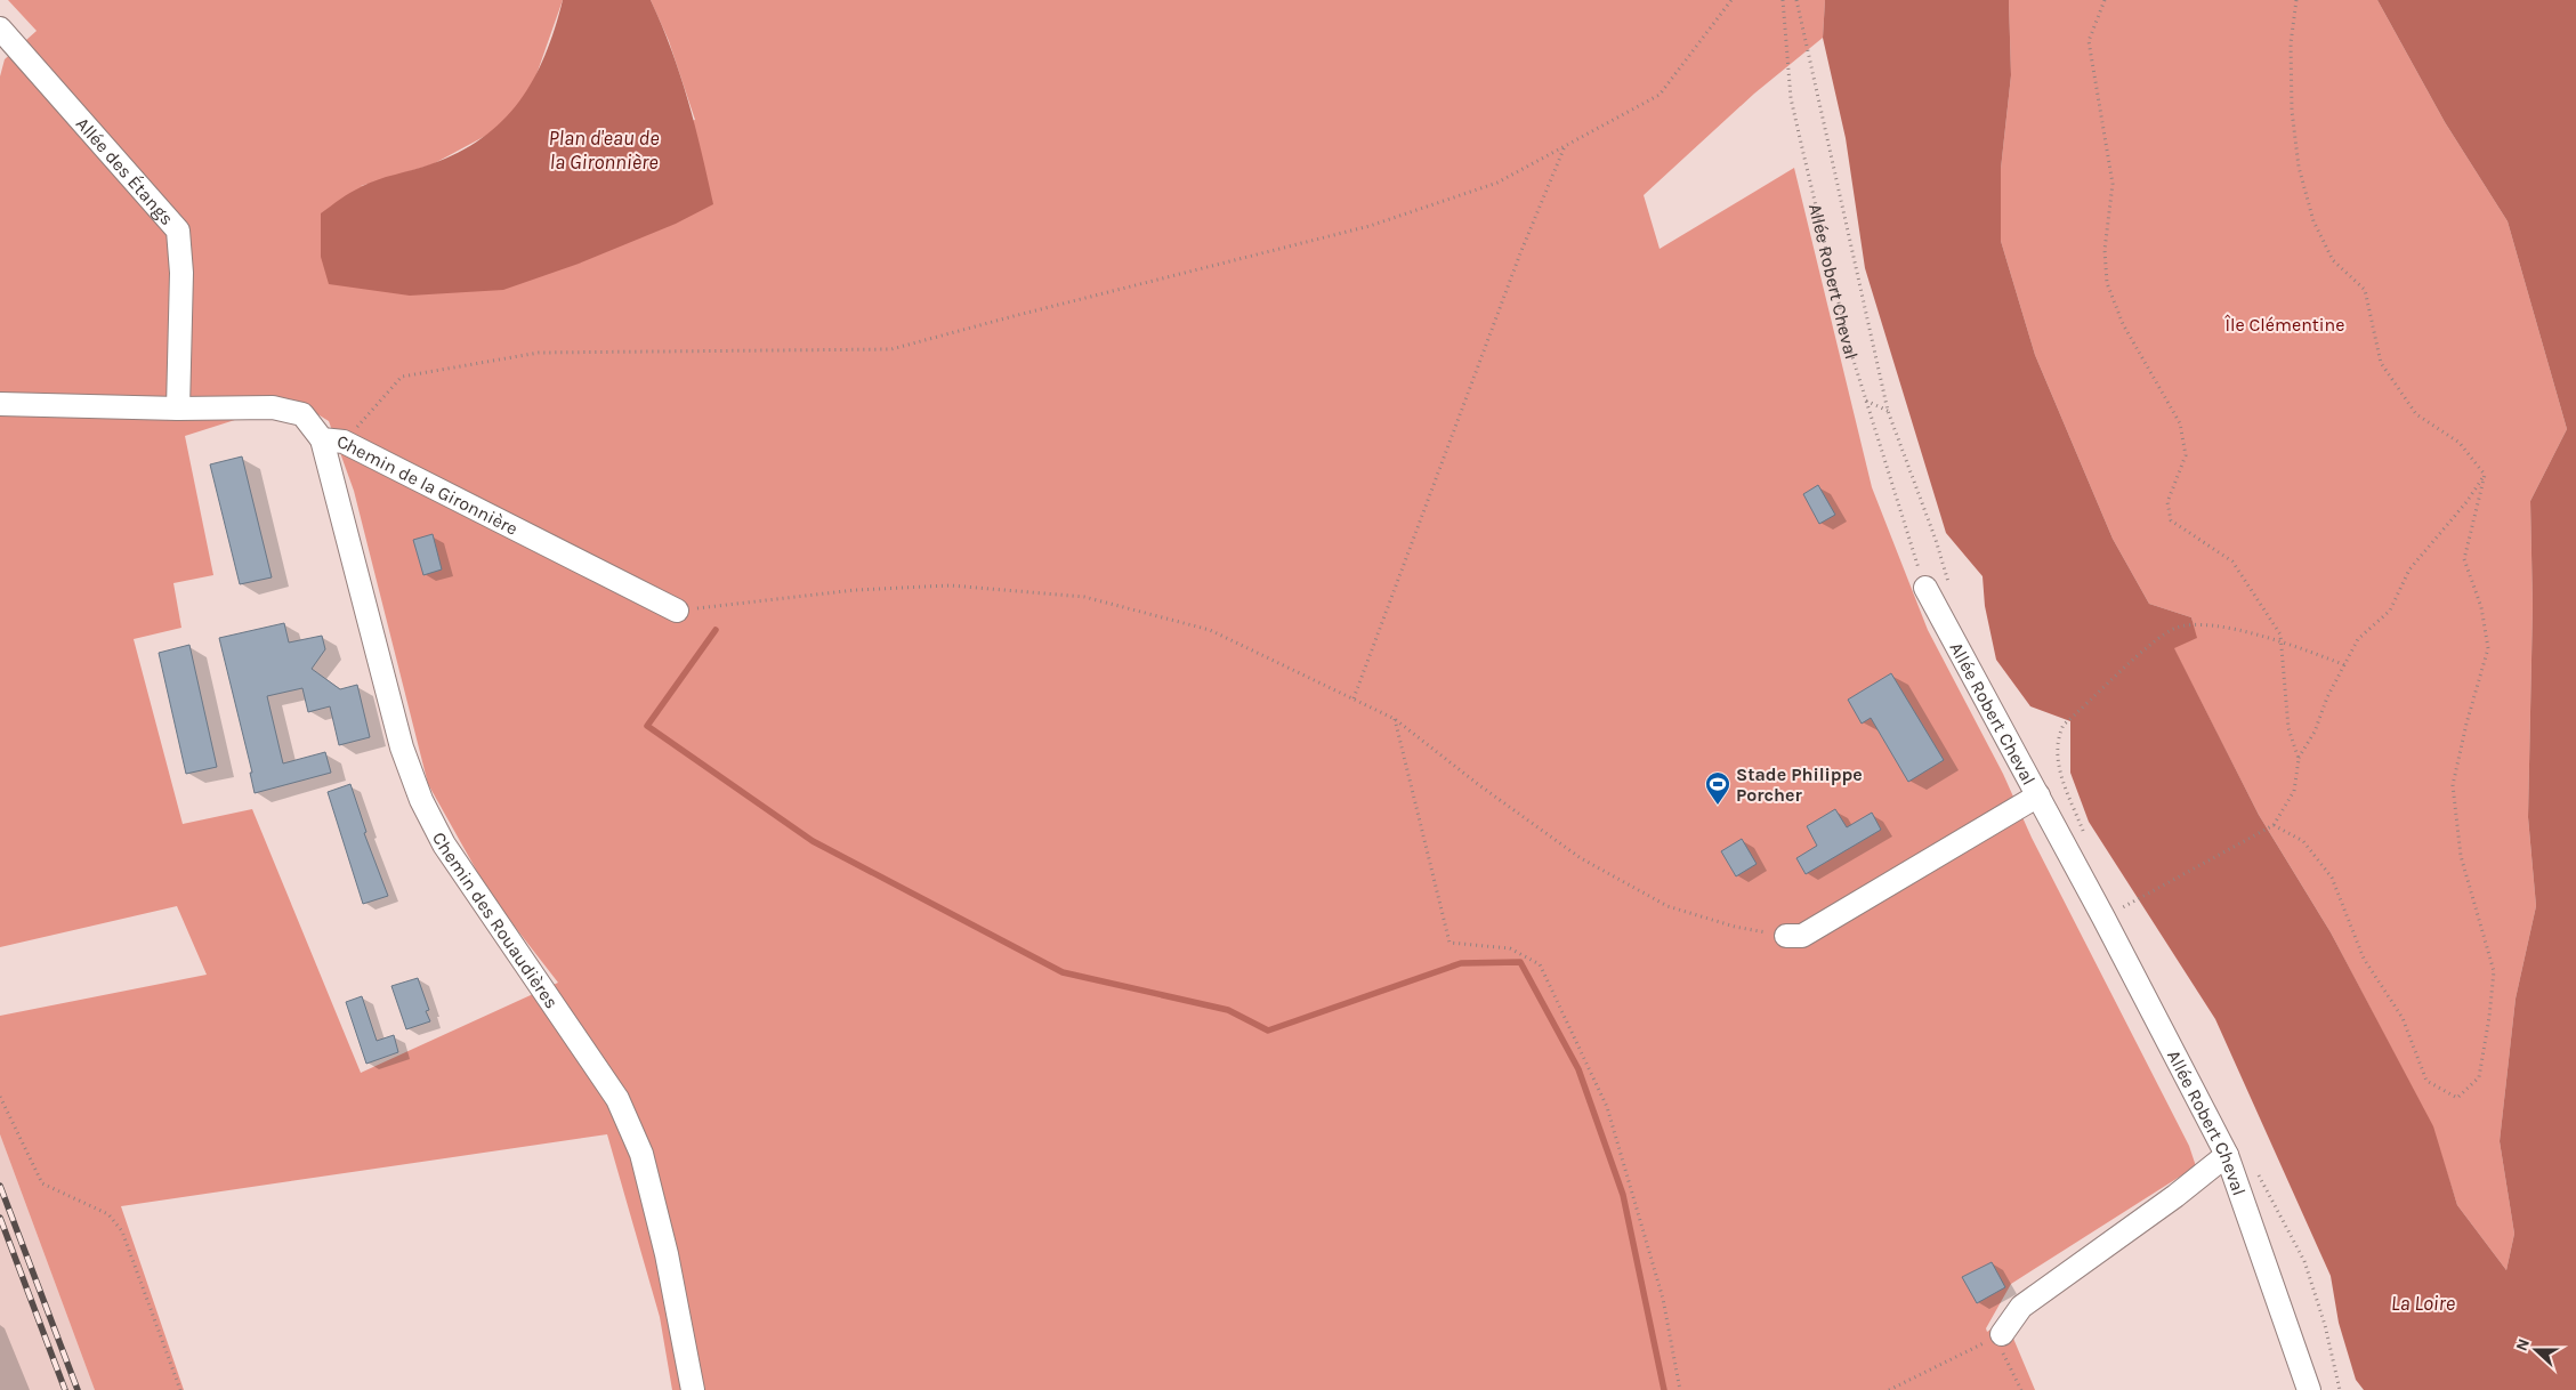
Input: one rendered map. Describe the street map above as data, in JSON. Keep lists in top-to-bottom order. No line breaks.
{"streets":{"street":["Allée des Étangs","Allée Robert Cheval","Chemin de la Gironnière","Chemin des Rouaudières"]},"crossings":[["Allée des Étangs","Chemin de la Gironnière"],["Chemin de la Gironnière","Chemin des Rouaudières"]],"water":["Plan d'eau de la Gironnière","La Loire"],"parks":["Île Clémentine"],"places":{"sports":["Stade Philippe Porcher"]},"north":"left"}
